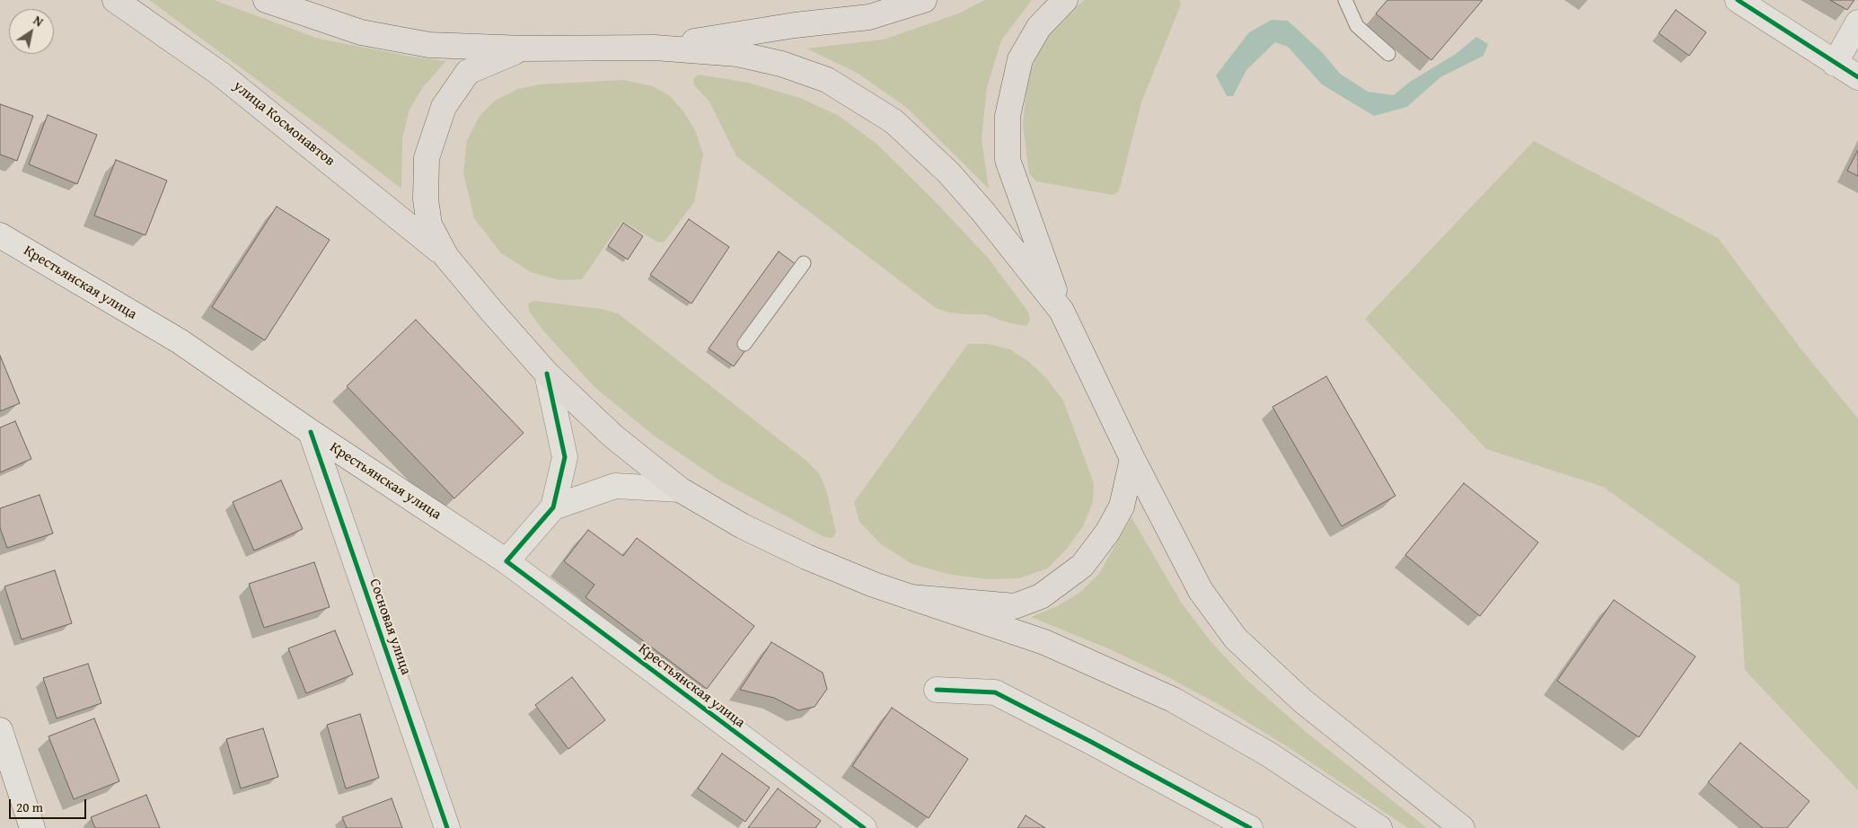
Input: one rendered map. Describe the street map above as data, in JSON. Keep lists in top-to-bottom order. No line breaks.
{"streets":{"main road":["улица Космонавтов"],"street":["Крестьянская улица","Сосновая улица"]},"crossings":[["Крестьянская улица","Сосновая улица"]],"scale_bar":"20 m","north":"top right"}
